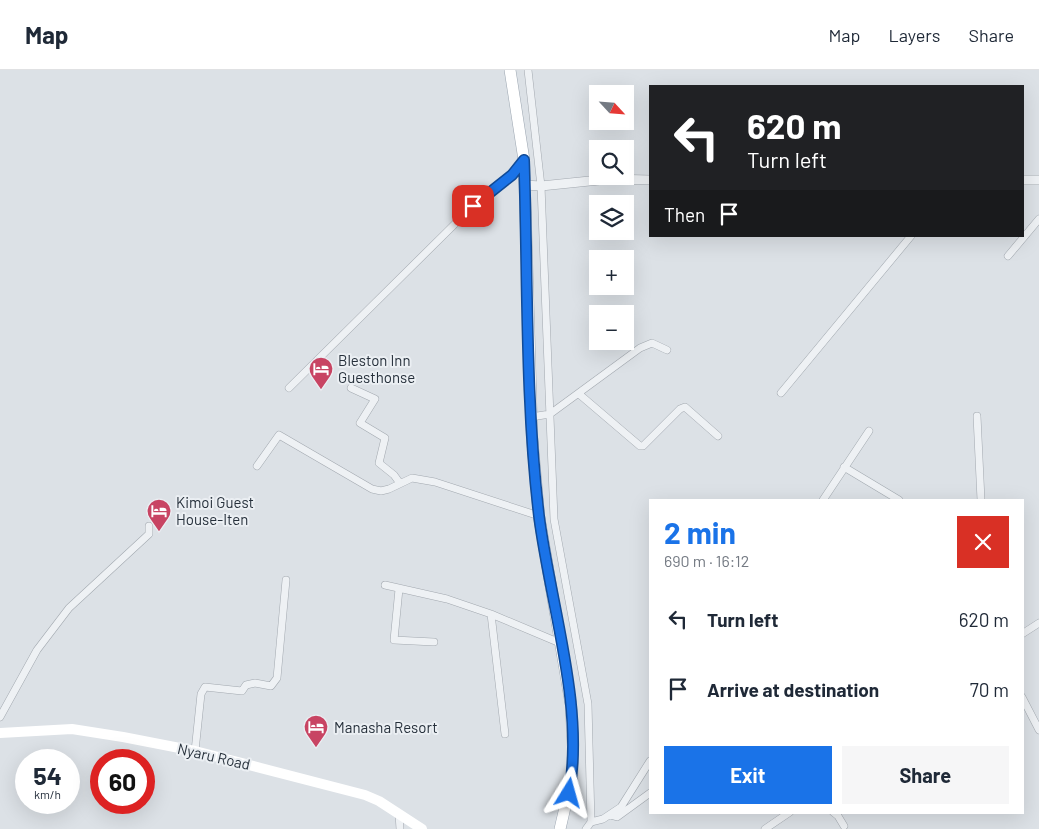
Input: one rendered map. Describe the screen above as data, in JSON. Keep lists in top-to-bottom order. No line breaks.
{"streets":{"main road":["Nyaru Road"]},"places":{"hotel":["Bleston Inn Guesthonse","Kimoi Guest House-Iten","Manasha Resort"]},"north":"bottom right","page":{"header":"Map","nav":["Map","Layers","Share"],"map_buttons":["+","−"],"turn":["620 m","Turn left"],"then":"Then","heading":["2 min","690 m · 16:12"],"list":[{"name":"Turn left","value":"620 m"},{"name":"Arrive at destination","value":"70 m"}],"buttons":["Exit","Share"],"speed":"54 km/h","limit":"60"}}
